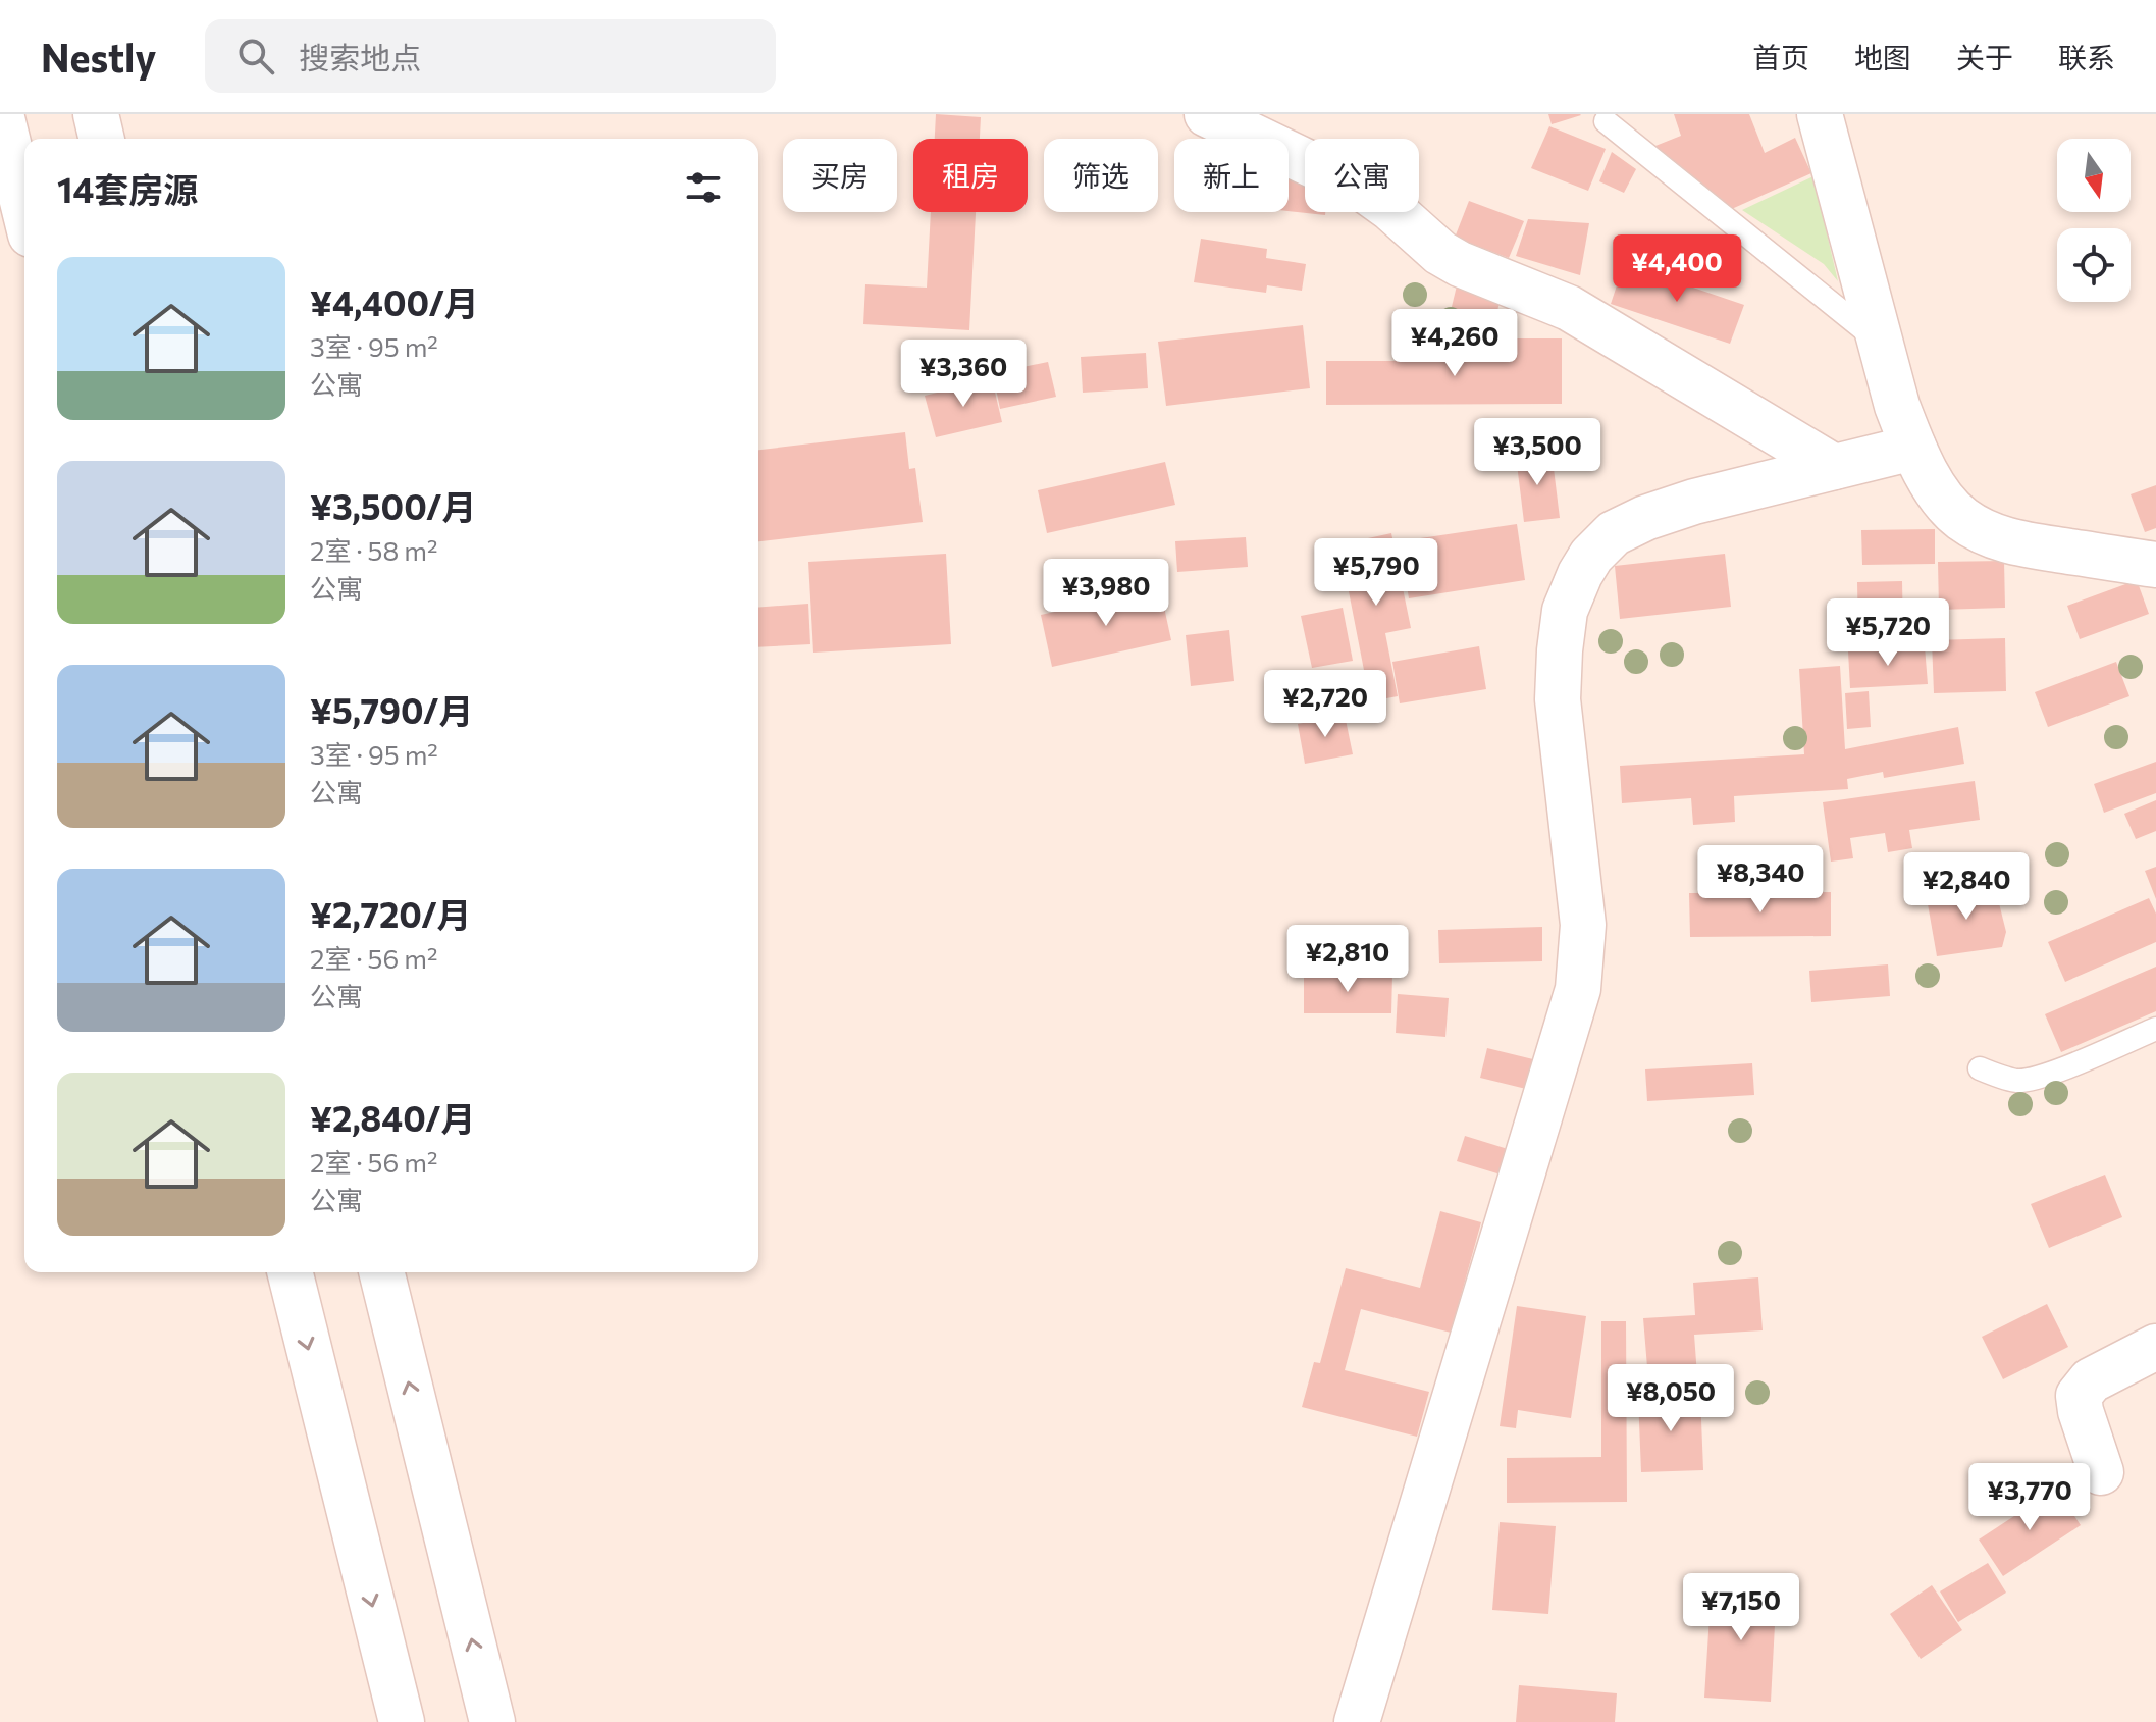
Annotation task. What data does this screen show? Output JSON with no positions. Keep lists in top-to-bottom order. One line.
{"north":"bottom","page":{"header":"Nestly","search":"搜索地点","nav":["首页","地图","关于","联系"],"chip":["买房","租房","筛选","新上","公寓"],"heading":"14套房源","price":["¥4,400","¥4,260","¥3,360","¥3,500","¥5,790","¥3,980","¥5,720","¥2,720","¥8,340","¥2,840","¥2,810","¥8,050","¥3,770","¥7,150"],"list":[{"name":"¥4,400/月","note":"3室 · 95 m² · 公寓"},{"name":"¥3,500/月","note":"2室 · 58 m² · 公寓"},{"name":"¥5,790/月","note":"3室 · 95 m² · 公寓"},{"name":"¥2,720/月","note":"2室 · 56 m² · 公寓"},{"name":"¥2,840/月","note":"2室 · 56 m² · 公寓"}]}}
